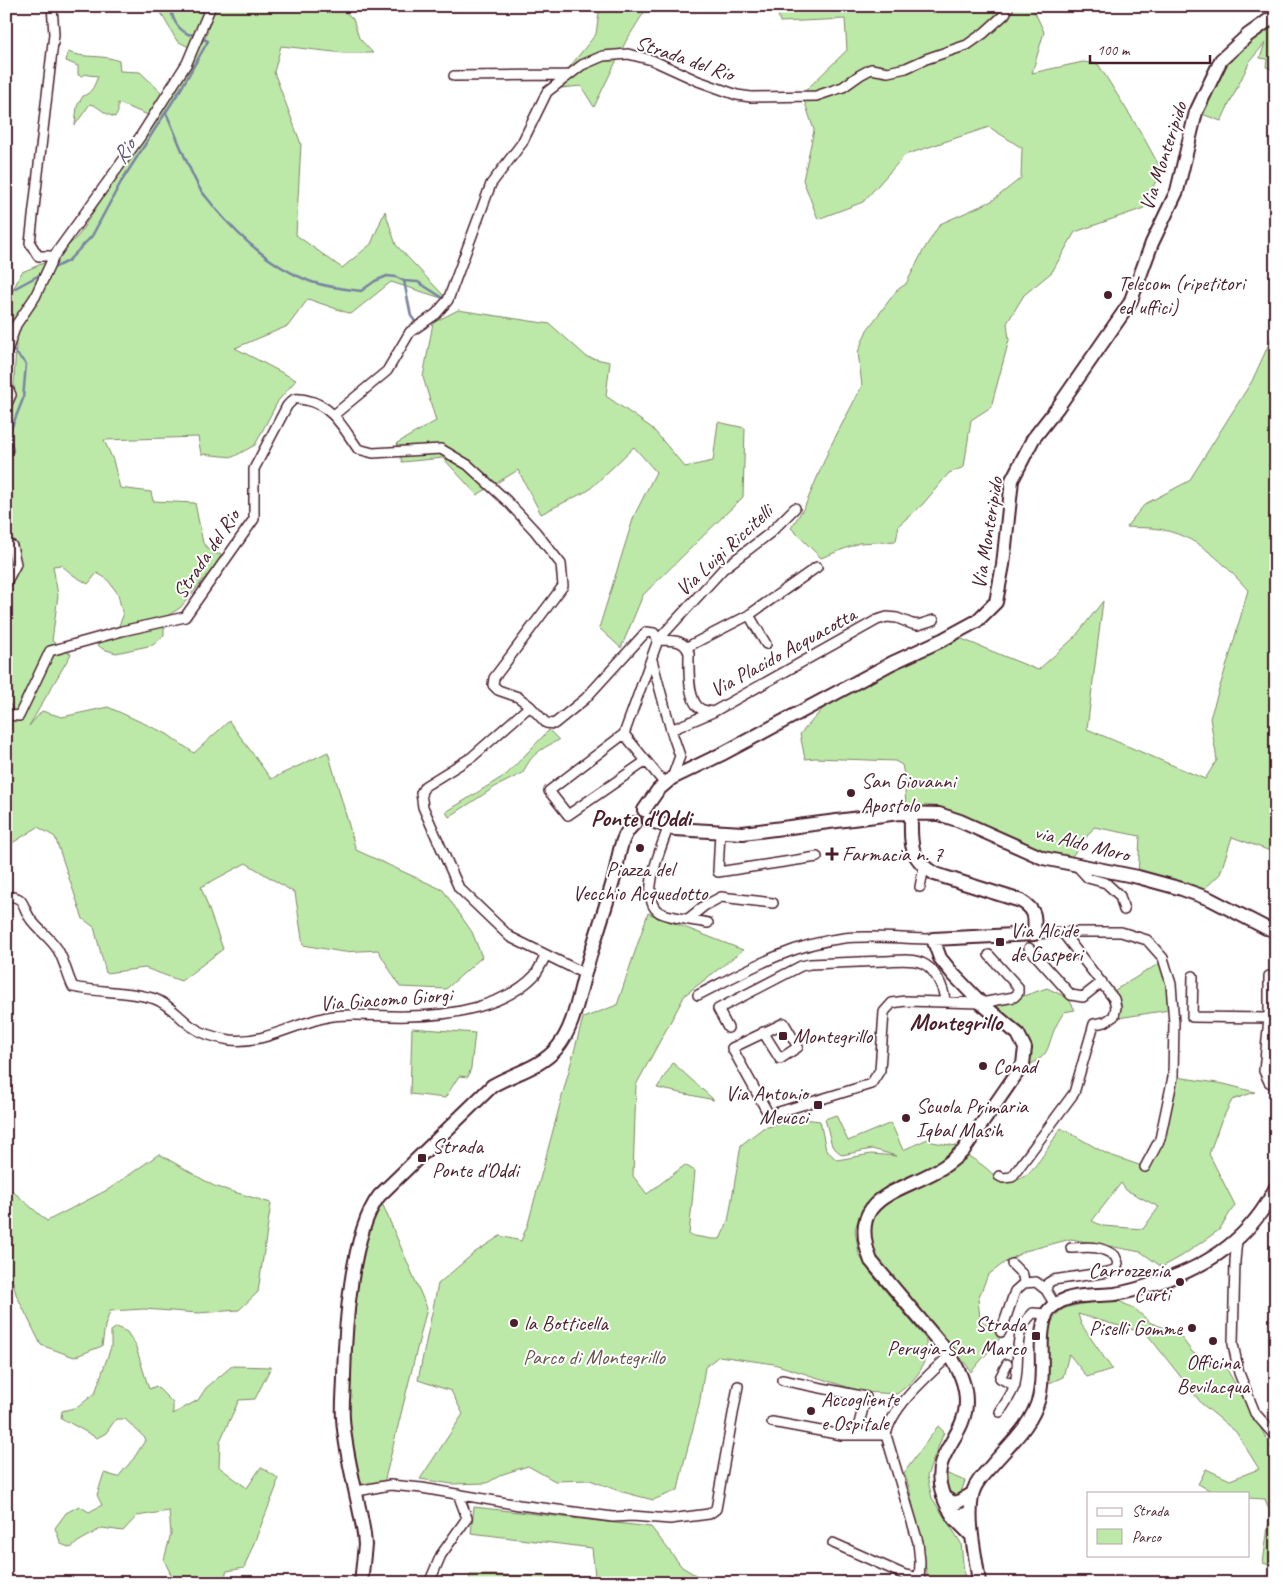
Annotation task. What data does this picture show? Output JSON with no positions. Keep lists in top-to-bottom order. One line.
{"streets":{"street":["Strada del Rio","Via Monteripido","Via Luigi Riccitelli","Via Placido Acquacotta","via Aldo Moro","Via Giacomo Giorgi"]},"crossings":[["Via Monteripido","via Aldo Moro"]],"districts":["Ponte d'Oddi","Montegrillo"],"water":["Rio"],"parks":["Parco di Montegrillo"],"places":{"other":["Telecom (ripetitori ed uffici)","San Giovanni Apostolo","Piazza del Vecchio Acquedotto","Conad","Scuola Primaria Iqbal Masih","Carrozzeria Curti","la Botticella","Piselli Gomme","Officina Bevilacqua","Accogliente e Ospitale"],"health":["Farmacia n. 7"],"transit":["Via Alcide de Gasperi","Montegrillo","Via Antonio Meucci","Strada Ponte d'Oddi","Strada Perugia-San Marco"]},"legend":["Strada","Parco"],"scale_bar":"100 m"}
